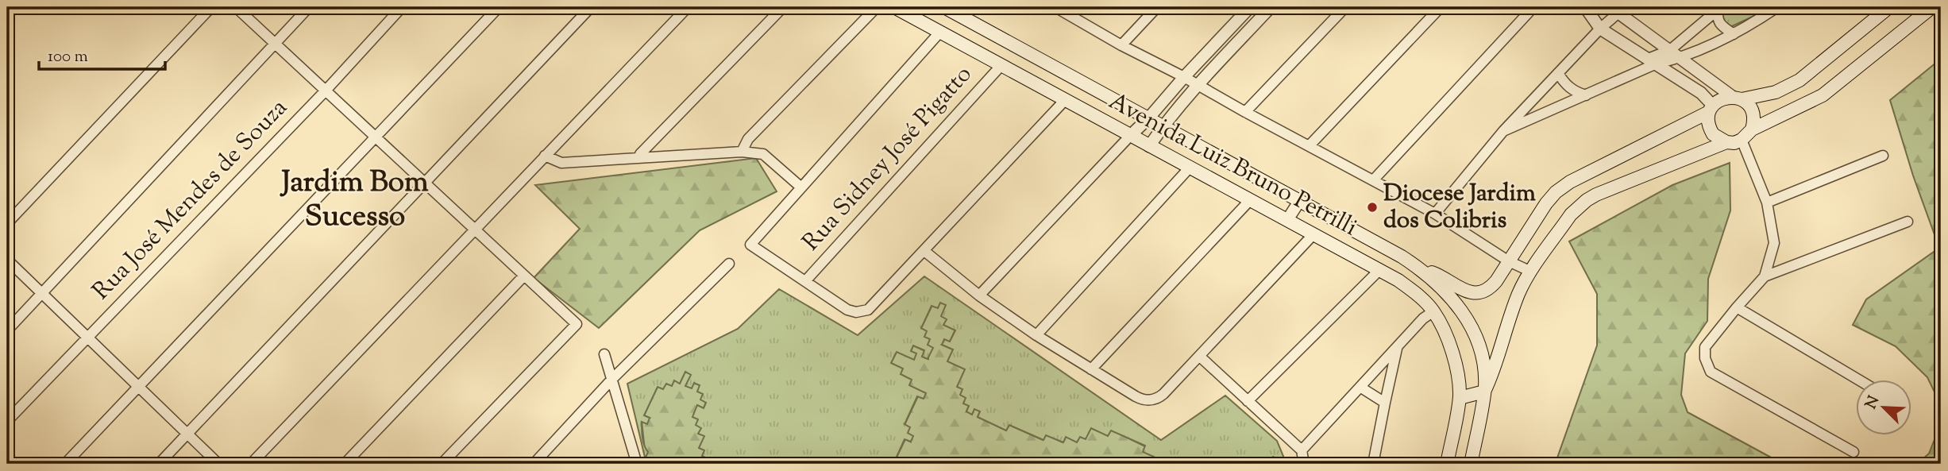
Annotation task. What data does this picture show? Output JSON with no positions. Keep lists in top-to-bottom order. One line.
{"streets":{"main road":["Avenida Luiz Bruno Petrilli"],"street":["Rua Sidney José Pigatto","Rua José Mendes de Souza"]},"crossings":[["Rua Sidney José Pigatto","Avenida Luiz Bruno Petrilli"]],"districts":["Jardim Bom Sucesso"],"places":["Diocese Jardim dos Colibris"],"scale_bar":"100 m","north":"top left"}
